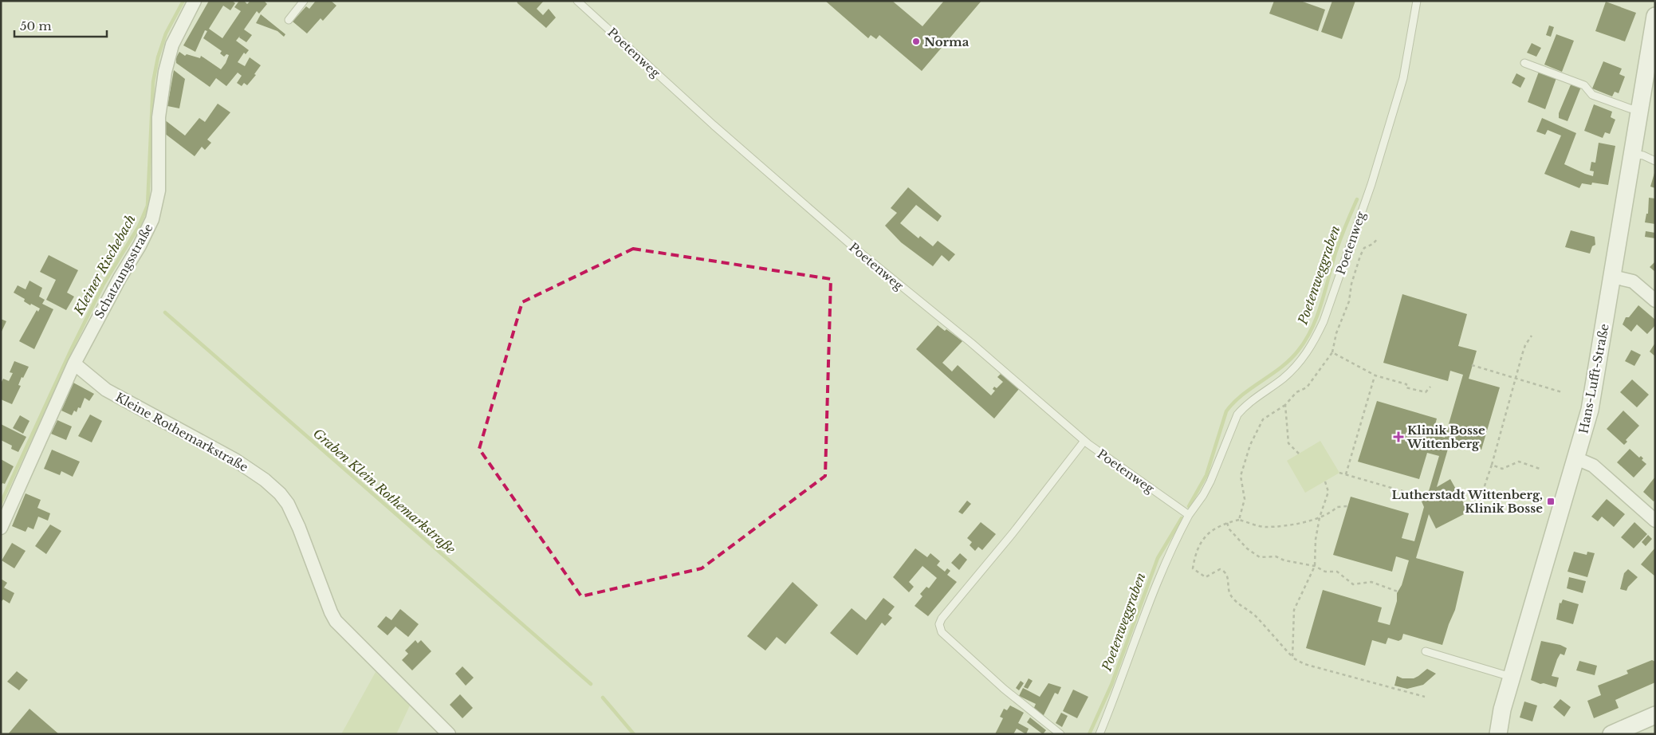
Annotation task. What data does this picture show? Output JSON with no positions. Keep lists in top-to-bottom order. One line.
{"streets":{"street":["Schatzungsstraße","Hans-Lufft-Straße","Kleine Rothemarkstraße"],"lane":["Poetenweg"]},"crossings":[["Schatzungsstraße","Kleine Rothemarkstraße"]],"water":["Kleiner Rischebach","Poetenweggraben","Graben Klein Rothemarkstraße"],"places":{"other":["Norma"],"health":["Klinik Bosse Wittenberg"],"transit":["Lutherstadt Wittenberg, Klinik Bosse"]},"scale_bar":"50 m"}
